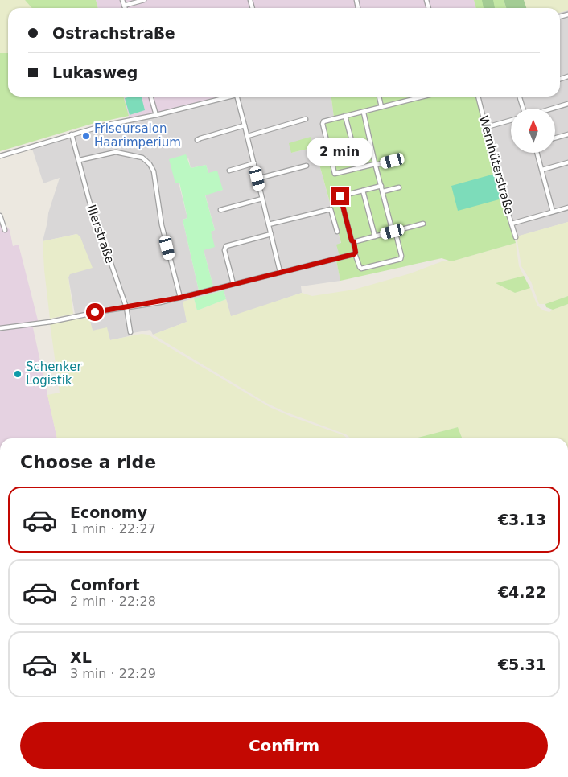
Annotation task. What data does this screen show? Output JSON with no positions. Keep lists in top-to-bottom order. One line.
{"streets":{"street":["Wernhüterstraße","Illerstraße"]},"places":["Friseursalon Haarimperium","Schenker Logistik"],"north":"top","page":{"banner":["Ostrachstraße","Lukasweg"],"bubble":"2 min","heading":"Choose a ride","list":[{"name":"Economy","note":"1 min · 22:27","value":"€3.13"},{"name":"Comfort","note":"2 min · 22:28","value":"€4.22"},{"name":"XL","note":"3 min · 22:29","value":"€5.31"}],"buttons":"Confirm"}}
